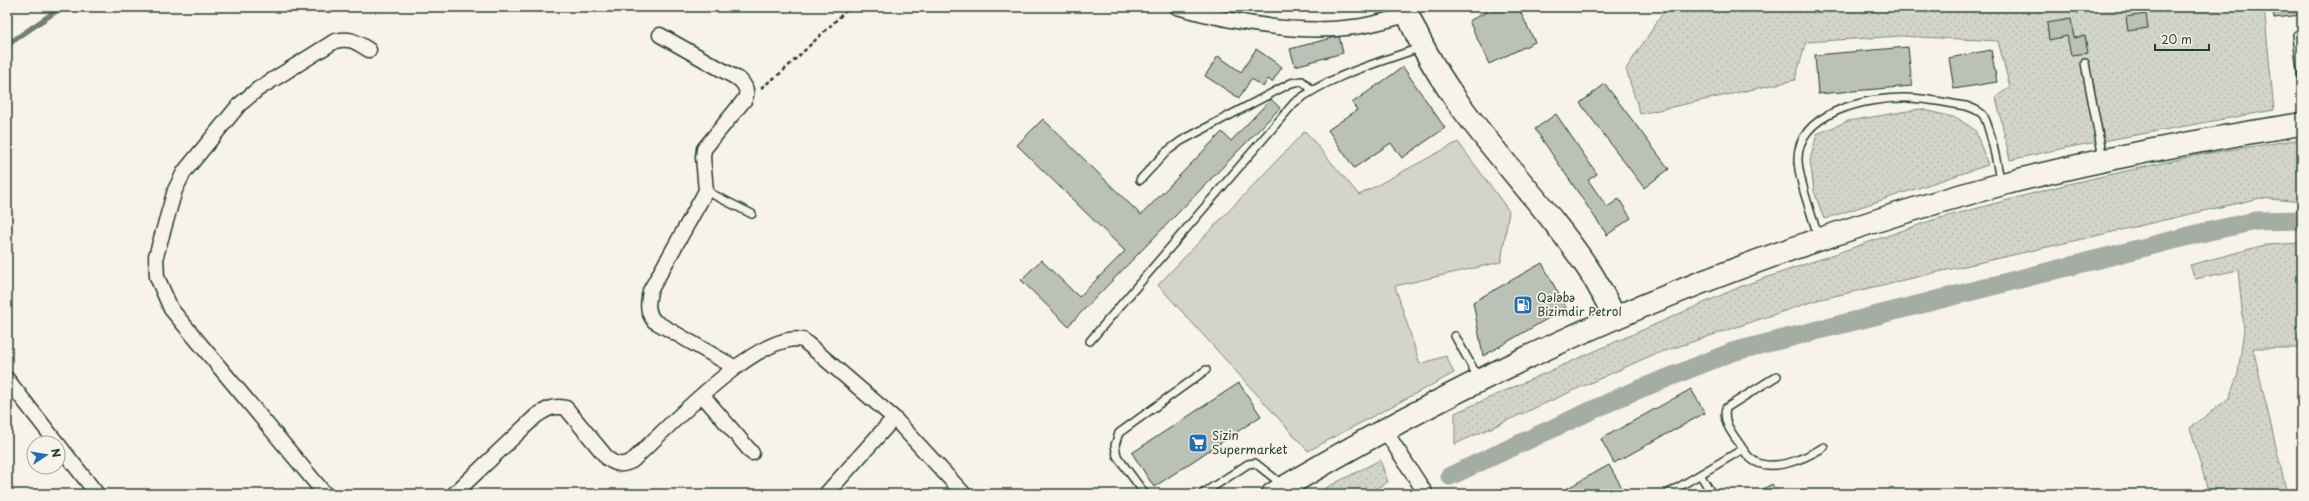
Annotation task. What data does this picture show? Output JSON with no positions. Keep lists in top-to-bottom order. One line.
{"places":{"fuel station":["Qələbə Bizimdir Petrol"],"supermarket":["Sizin Supermarket"]},"scale_bar":"20 m","north":"right"}
